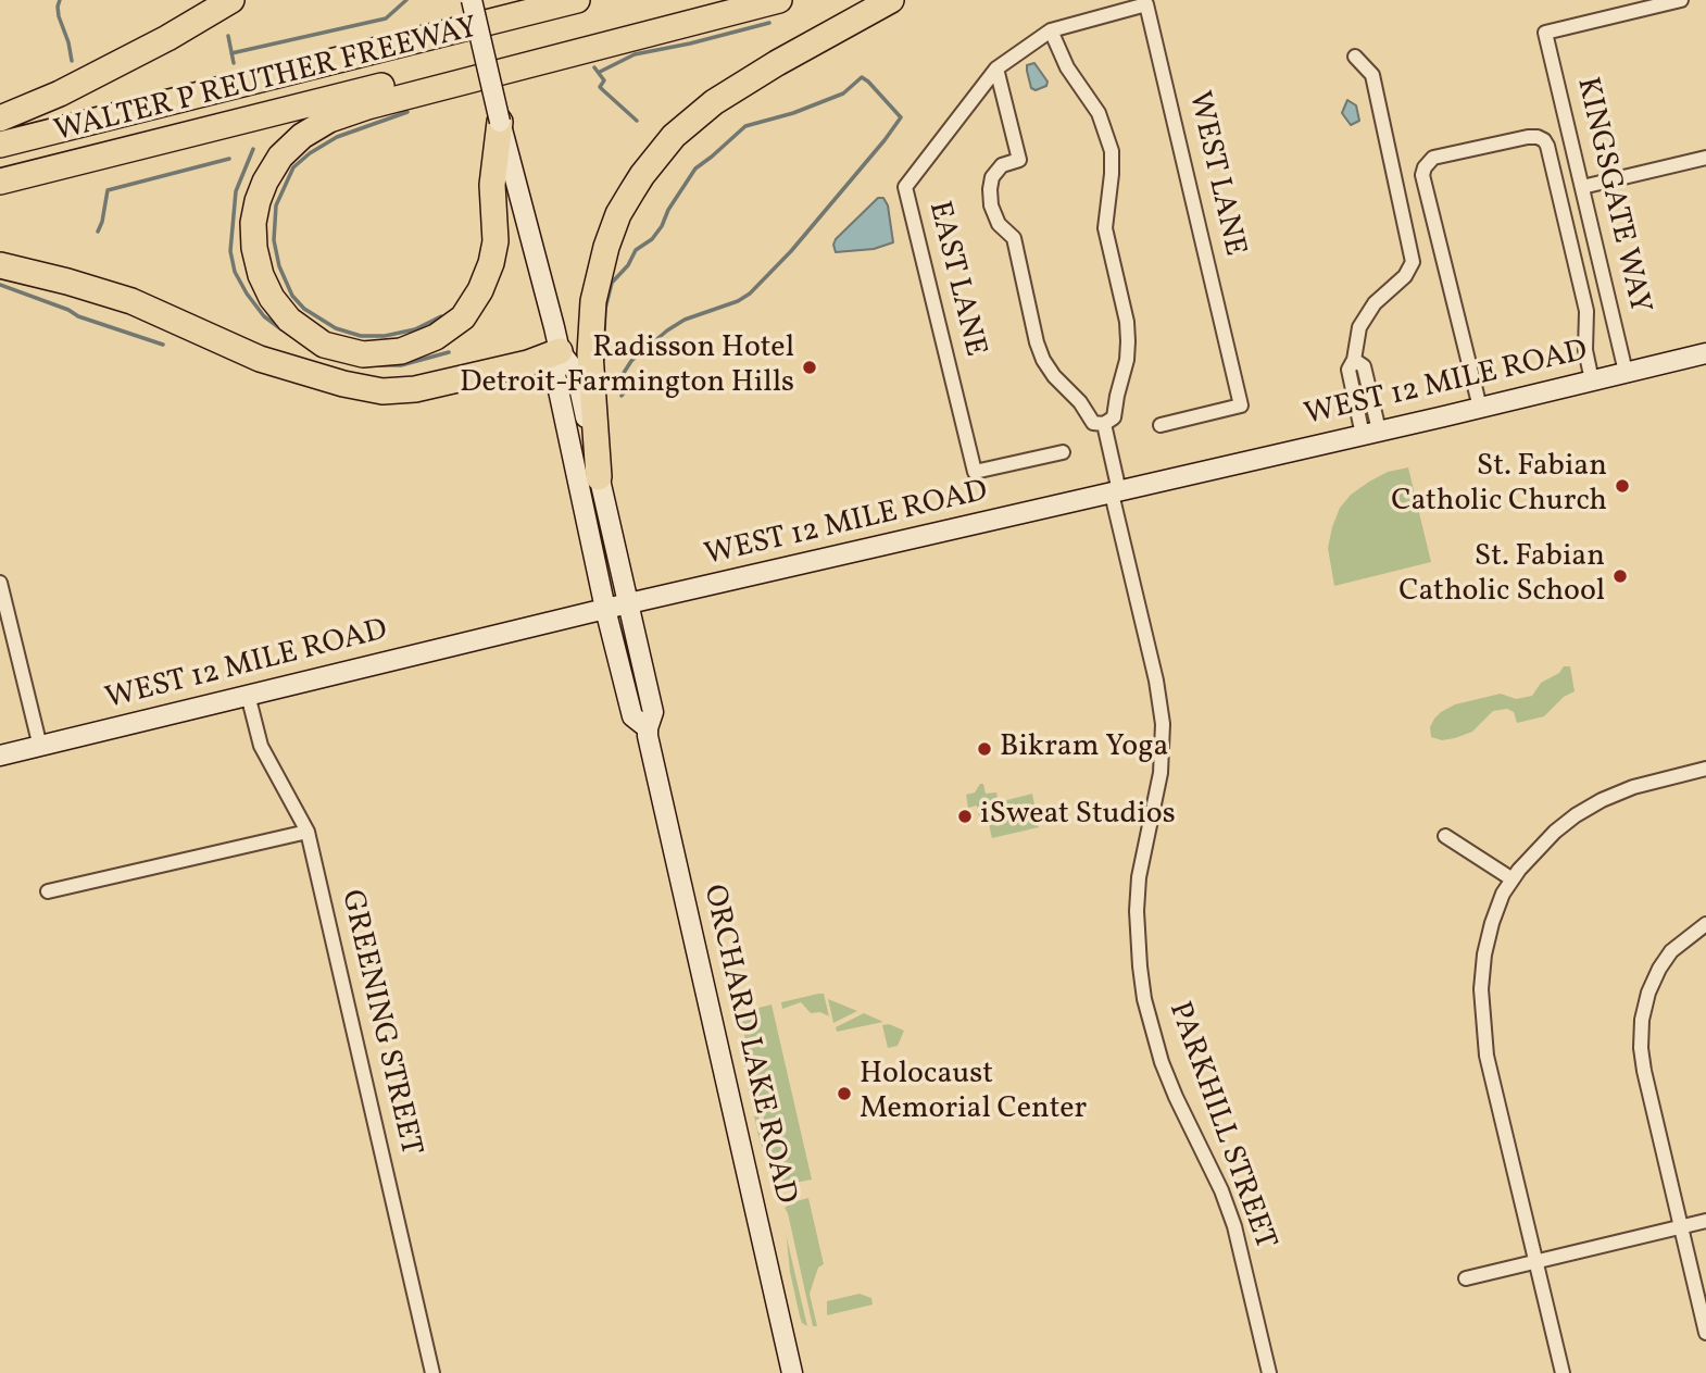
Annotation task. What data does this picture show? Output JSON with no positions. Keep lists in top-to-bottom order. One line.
{"streets":{"highway":["WALTER P REUTHER FREEWAY"],"main road":["WEST 12 MILE ROAD","ORCHARD LAKE ROAD"],"street":["WEST LANE","KINGSGATE WAY","EAST LANE","GREENING STREET","PARKHILL STREET"]},"crossings":[["WEST LANE","EAST LANE"],["KINGSGATE WAY","WEST 12 MILE ROAD"],["WEST 12 MILE ROAD","GREENING STREET"],["WEST 12 MILE ROAD","ORCHARD LAKE ROAD"],["WEST 12 MILE ROAD","PARKHILL STREET"]],"places":["Radisson Hotel Detroit-Farmington Hills","St. Fabian Catholic Church","St. Fabian Catholic School","Bikram Yoga","iSweat Studios","Holocaust Memorial Center"]}
